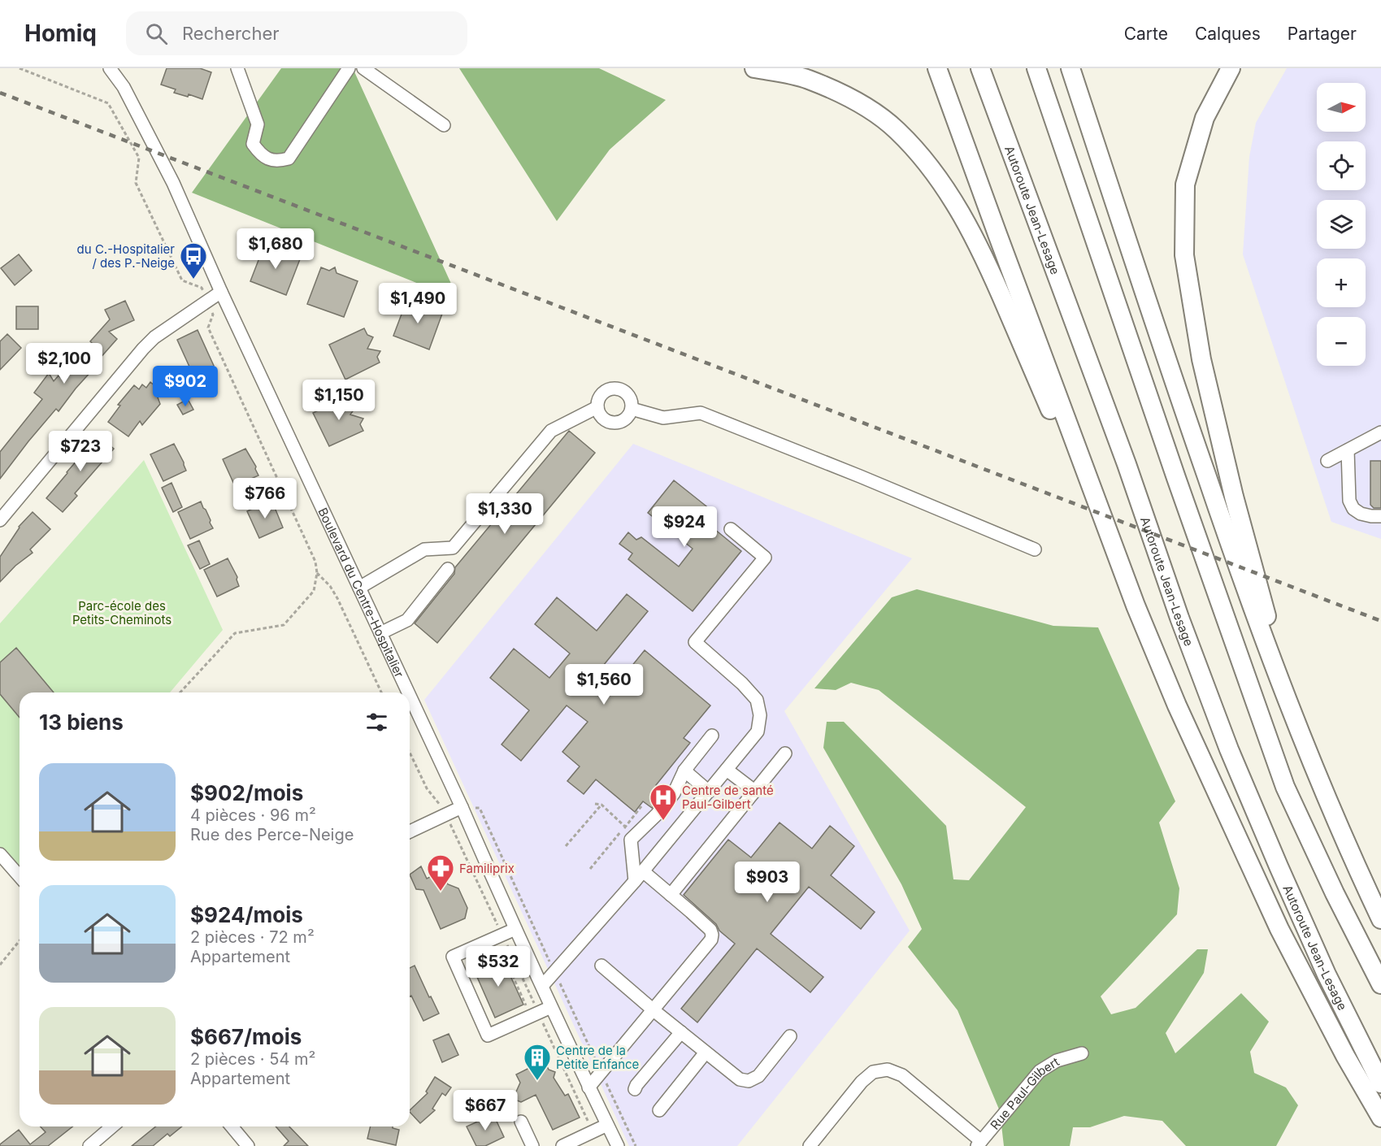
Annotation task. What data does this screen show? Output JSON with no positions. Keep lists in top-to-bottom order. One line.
{"streets":{"highway":["Autoroute Jean-Lesage"],"street":["Boulevard du Centre-Hospitalier","Rue Paul-Gilbert"]},"parks":["Parc-école des Petits-Cheminots"],"places":{"bus stop":["du C.-Hospitalier / des P.-Neige"],"hospital":["Centre de santé Paul-Gilbert"],"pharmacy":["Familiprix"],"building":["Centre de la Petite Enfance"]},"north":"right","page":{"header":"Homiq","search":"Rechercher","nav":["Carte","Calques","Partager"],"map_buttons":["+","−"],"price":["$1,680","$1,490","$2,100","$902","$1,150","$723","$766","$1,330","$924","$1,560","$903","$532","$667"],"heading":"13 biens","list":[{"name":"$902/mois","note":"4 pièces · 96 m² · Rue des Perce-Neige"},{"name":"$924/mois","note":"2 pièces · 72 m² · Appartement"},{"name":"$667/mois","note":"2 pièces · 54 m² · Appartement"}]}}
